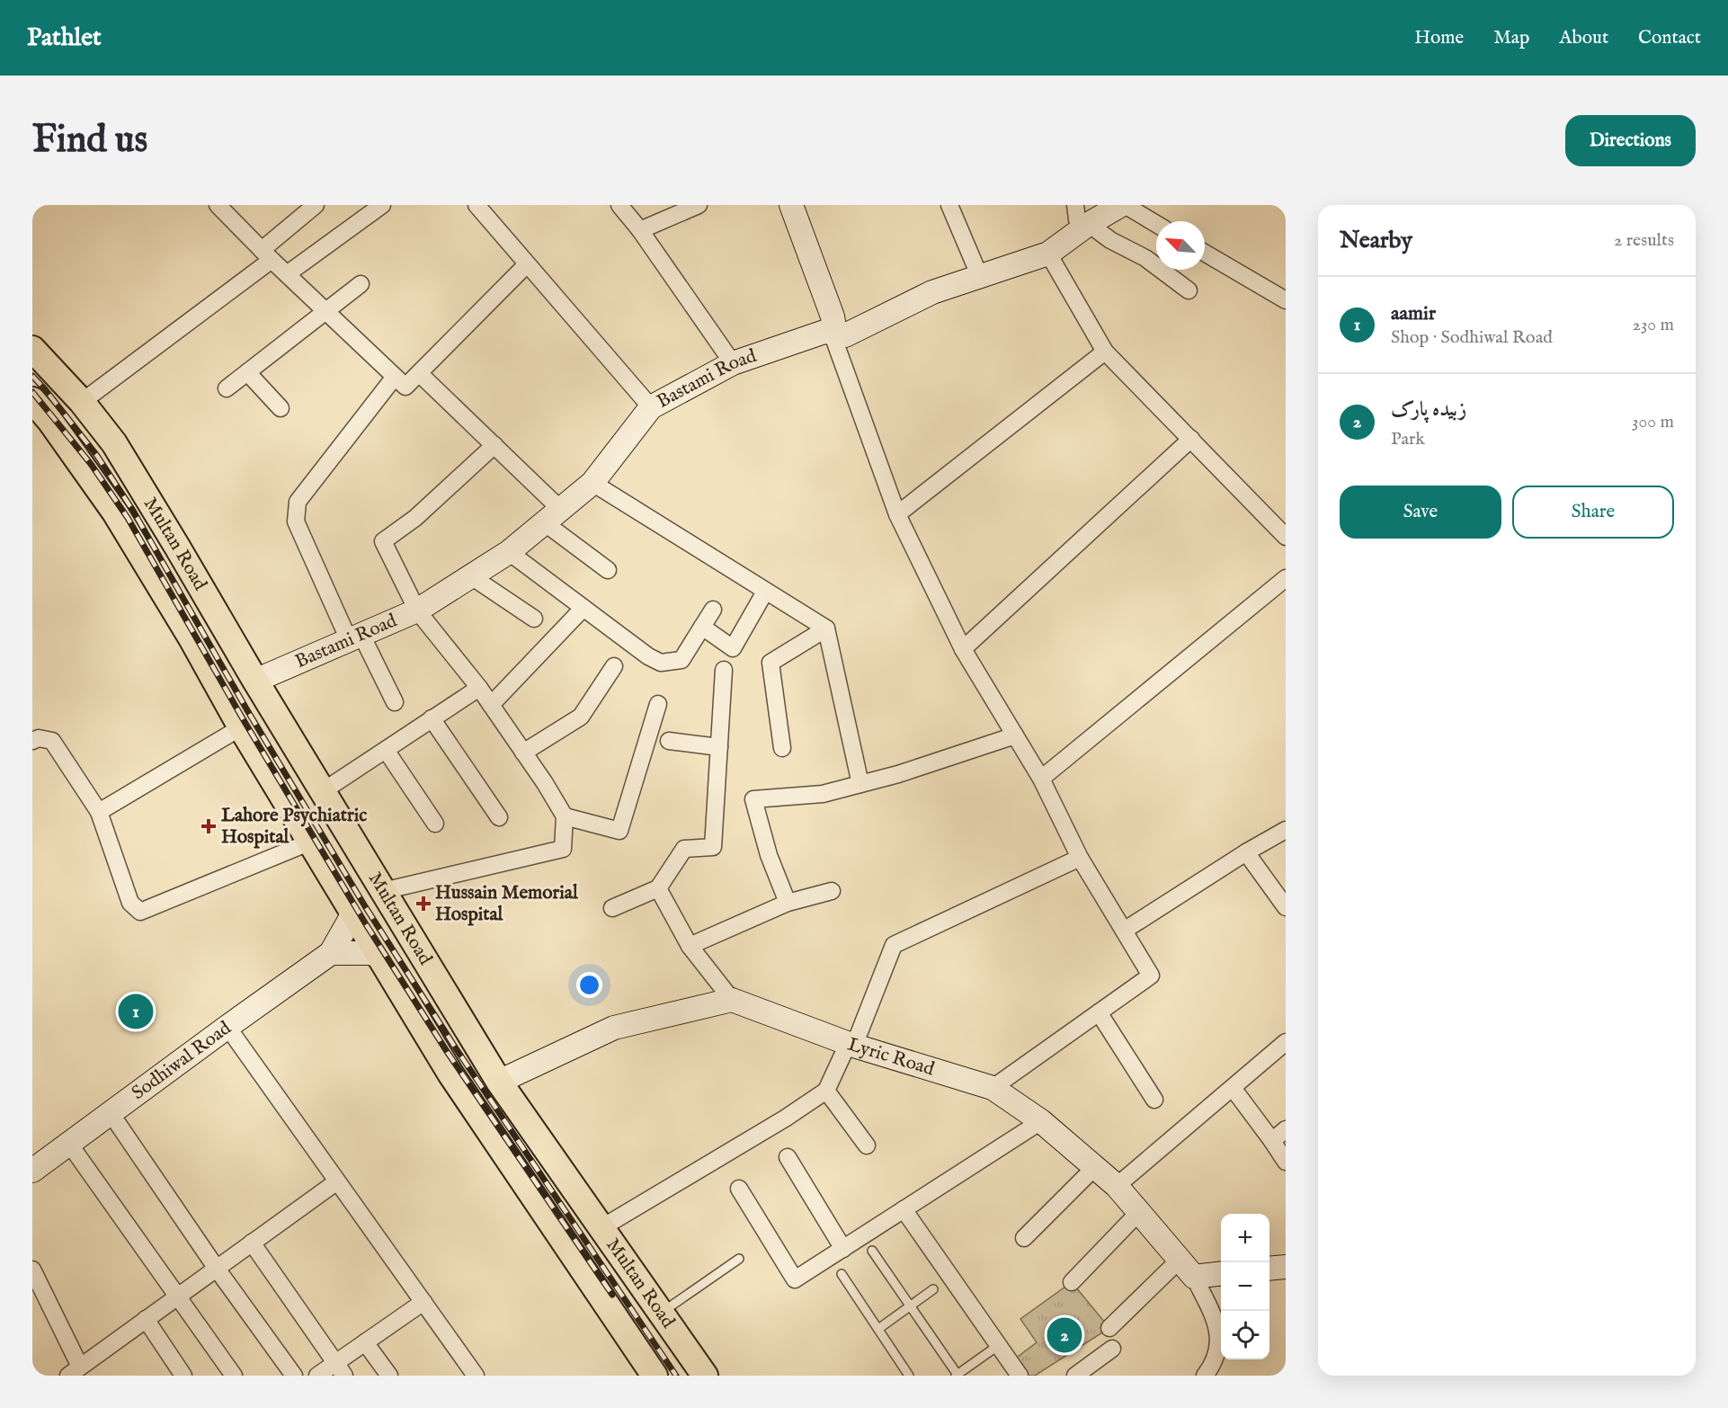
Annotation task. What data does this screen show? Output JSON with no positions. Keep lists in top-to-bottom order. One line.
{"streets":{"main road":["Multan Road"],"street":["Bastami Road","Lyric Road","Sodhiwal Road"]},"crossings":[["Bastami Road","Multan Road"],["Multan Road","Sodhiwal Road"]],"places":{"health":["Lahore Psychiatric Hospital","Hussain Memorial Hospital"]},"north":"top left","page":{"header":"Pathlet","nav":["Home","Map","About","Contact"],"buttons":["Directions",["Save","Share"]],"title":"Find us","heading":["Nearby","2 results"],"list":[{"mark":"1","name":"aamir","note":"Shop · Sodhiwal Road","value":"230 m"},{"mark":"2","name":"زبیدہ پارک","note":"Park","value":"300 m"}],"pins":["1","2"],"map_buttons":["+","−"]}}
